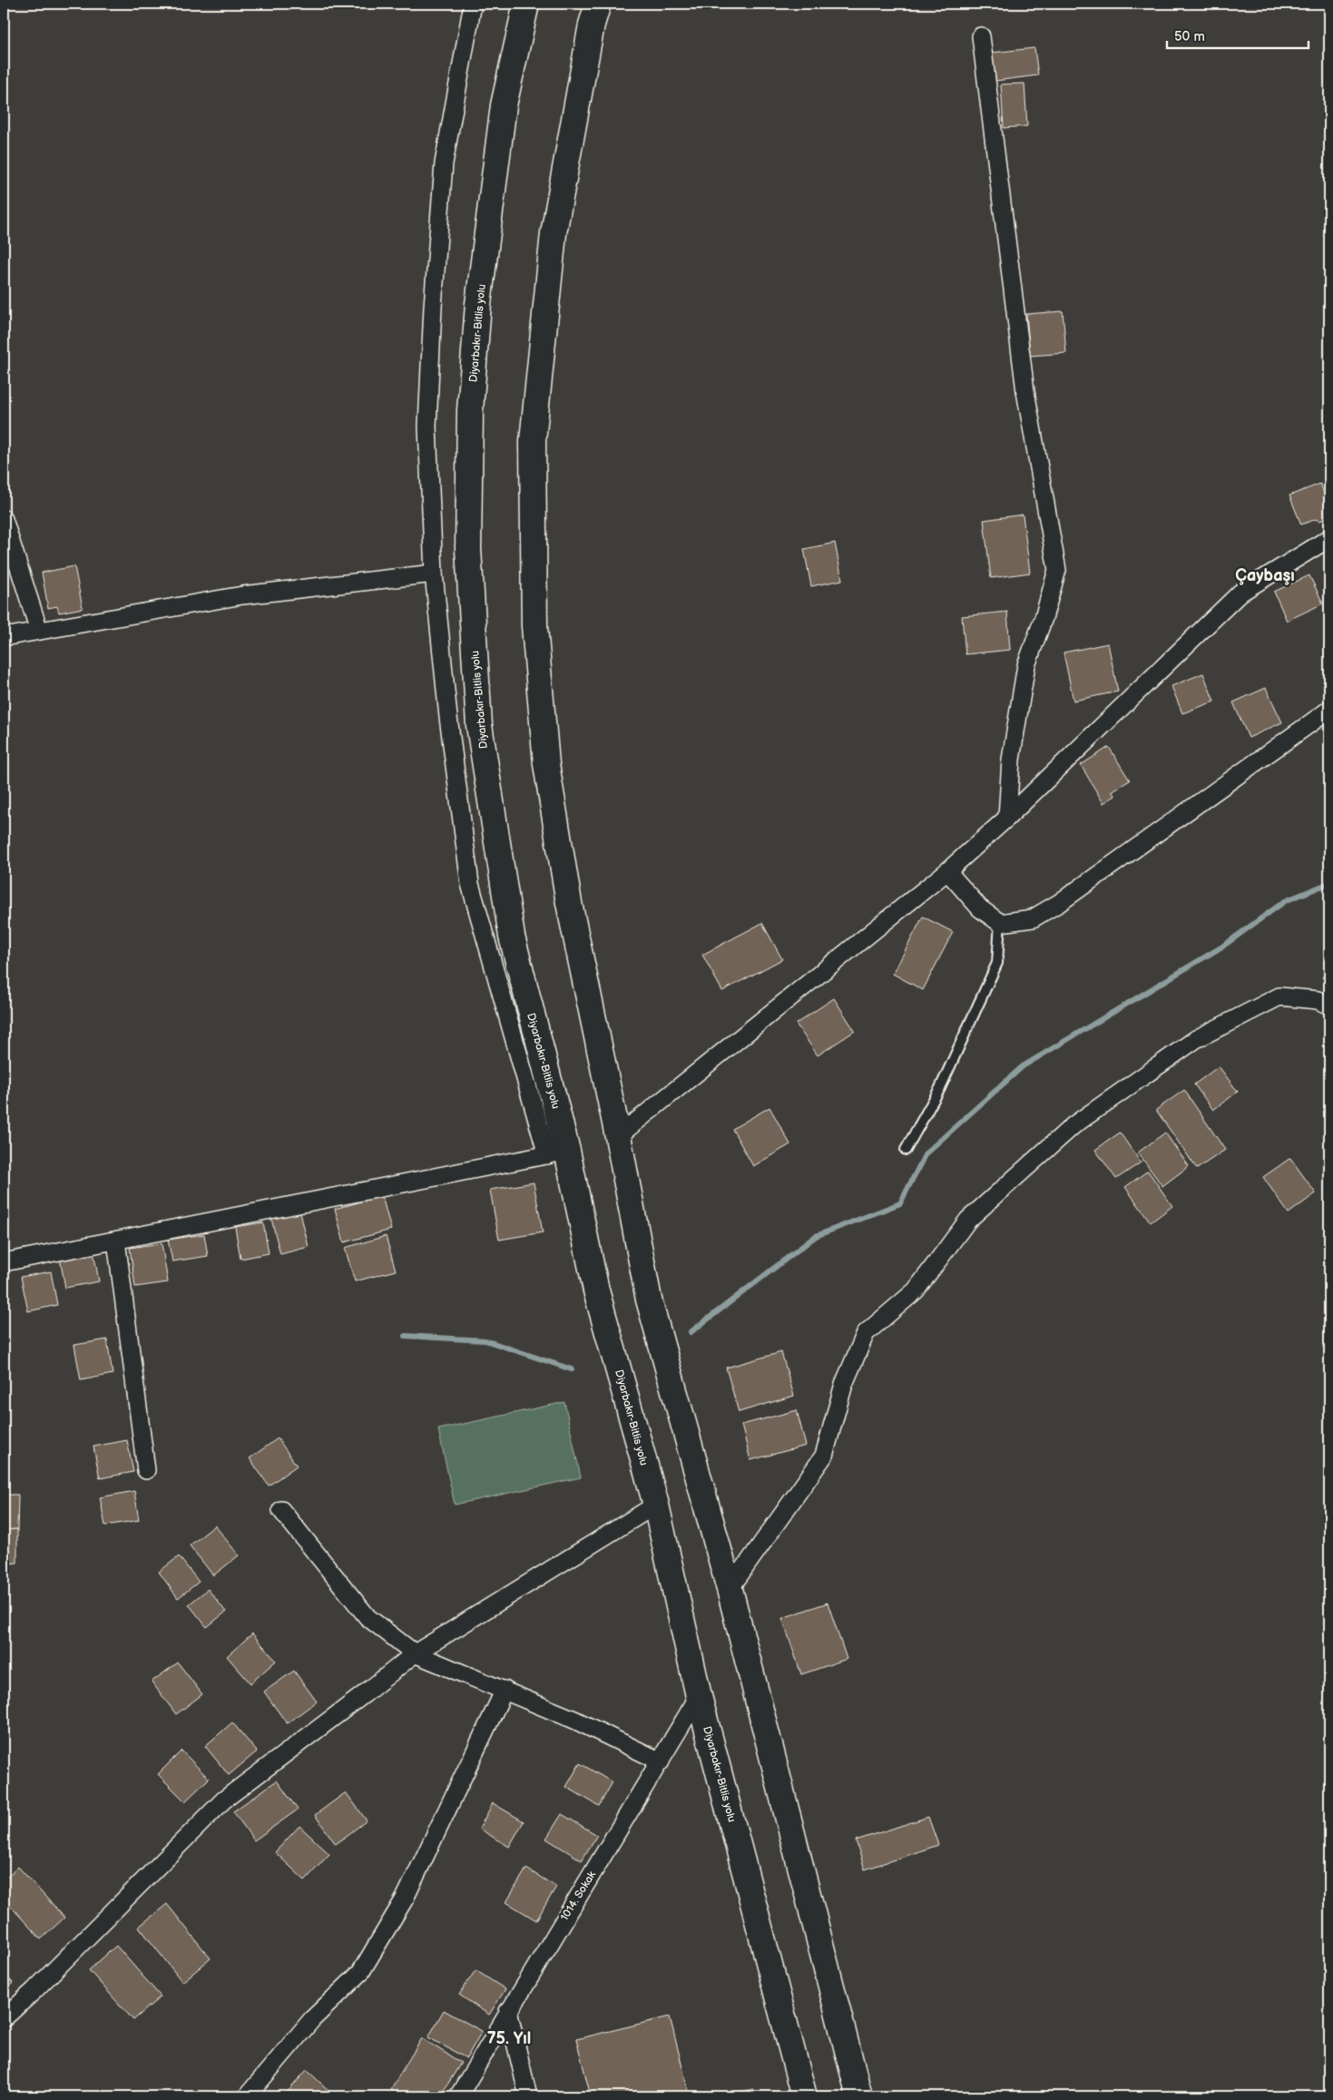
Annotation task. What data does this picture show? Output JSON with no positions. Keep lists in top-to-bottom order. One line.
{"streets":{"highway":["Diyarbakır-Bitlis yolu"],"street":["1014. Sokak"]},"crossings":[["Diyarbakır-Bitlis yolu","1014. Sokak"]],"districts":["Çaybaşı","75. Yıl"],"scale_bar":"50 m"}
